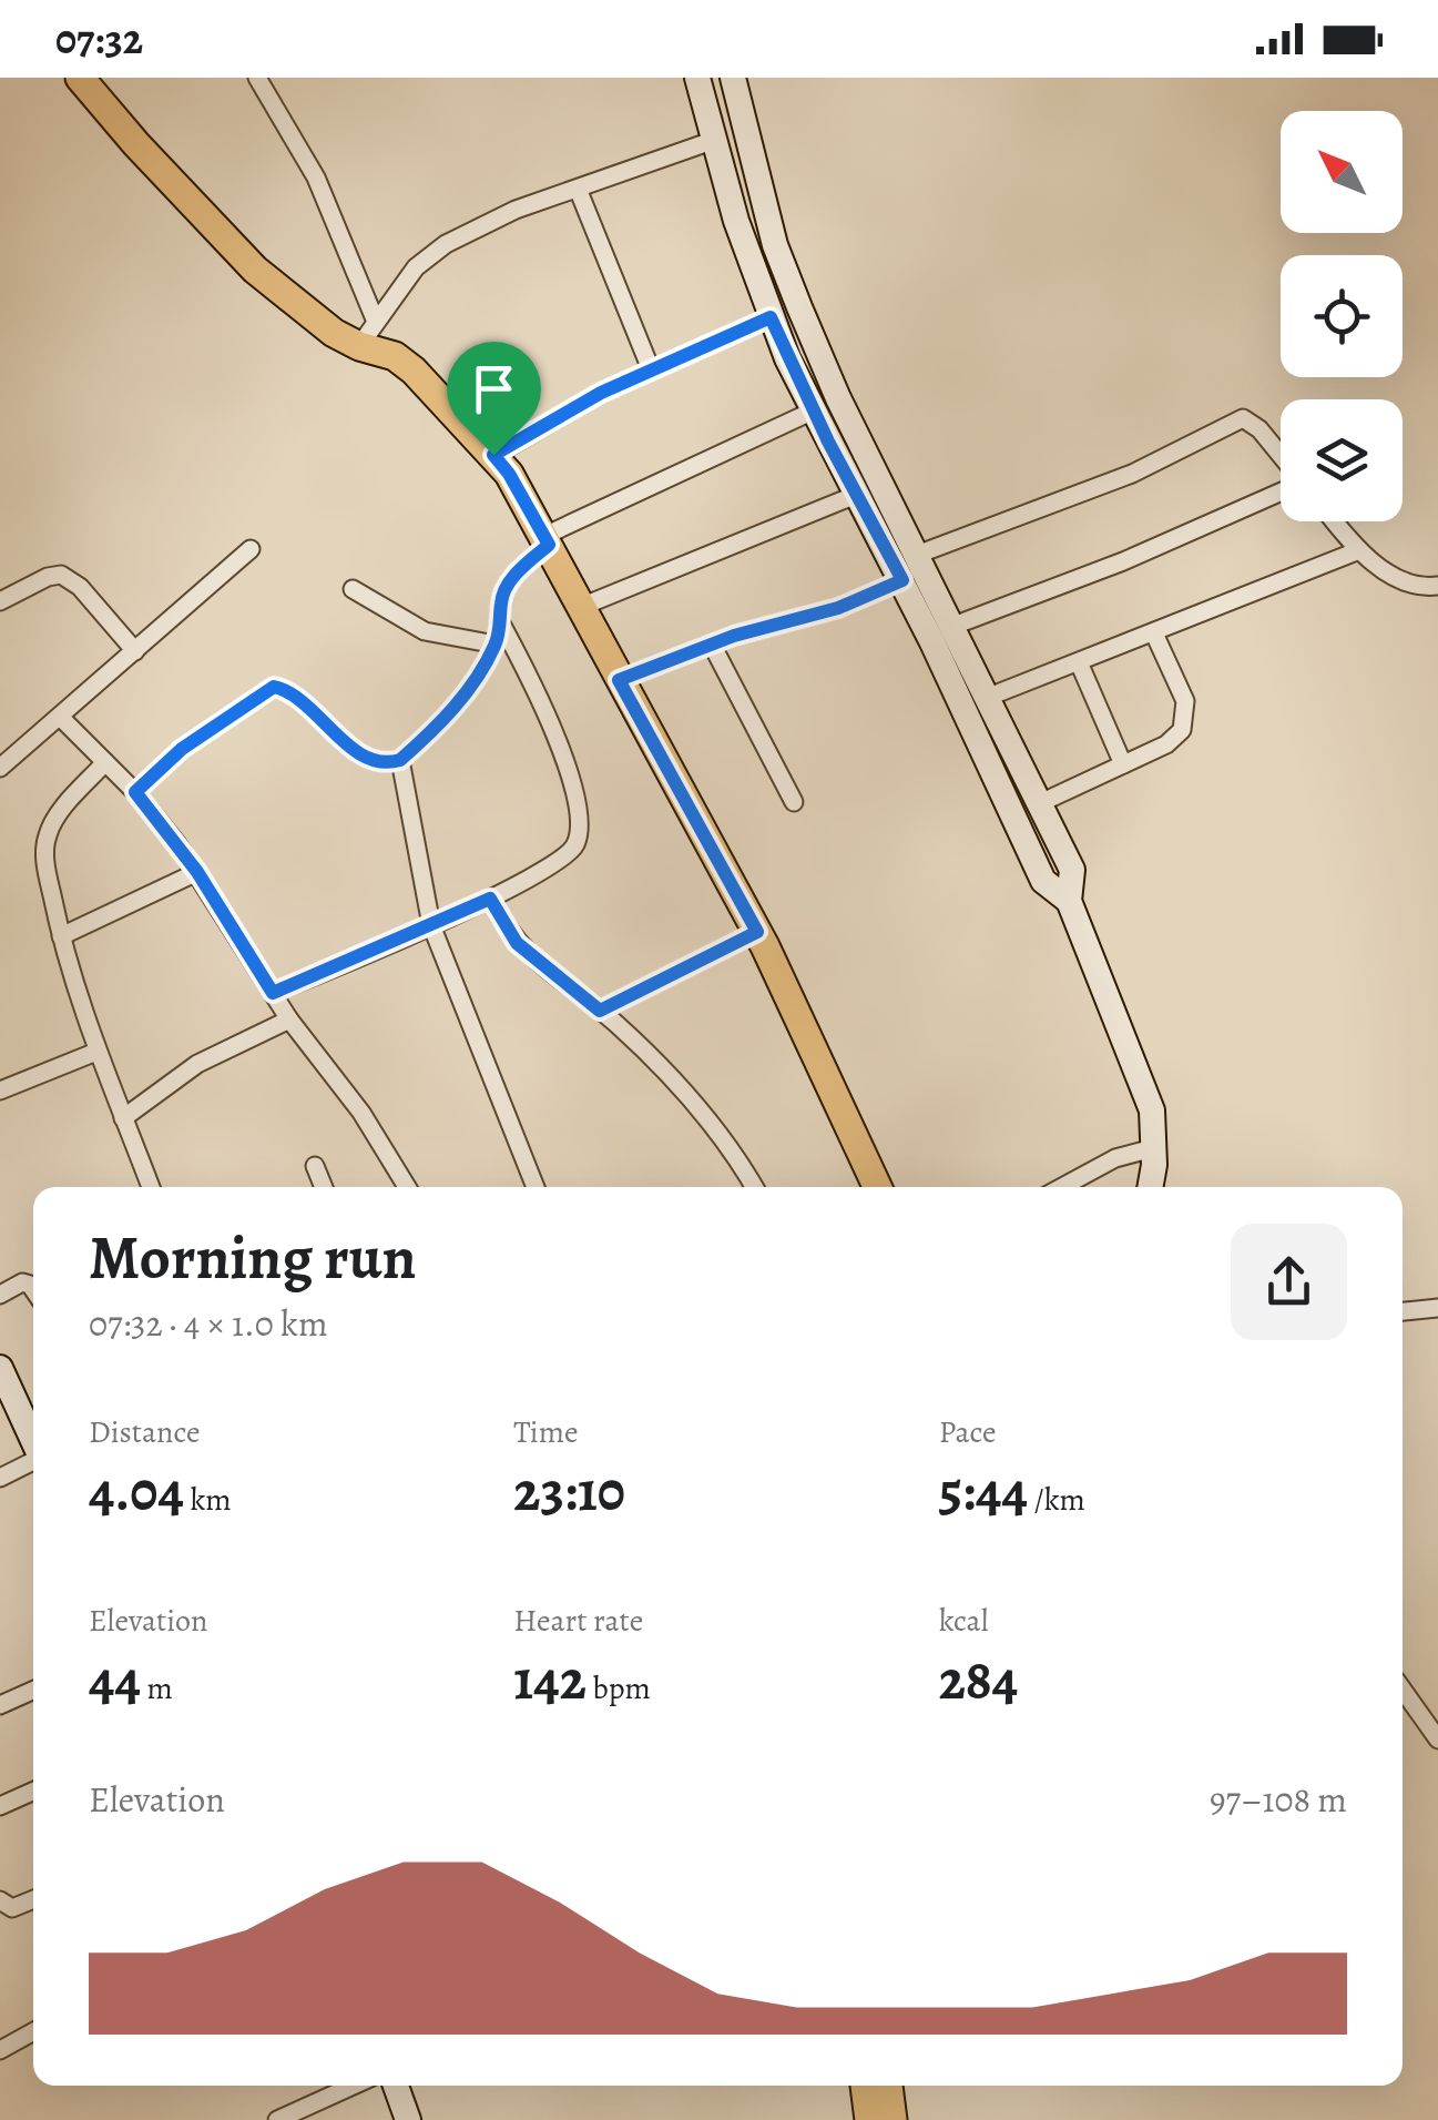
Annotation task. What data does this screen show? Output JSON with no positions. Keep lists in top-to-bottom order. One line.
{"north":"top left","page":{"status":"07:32","heading":["Morning run","07:32 · 4 × 1.0 km"],"stats":[["Distance","4.04 km"],["Time","23:10"],["Pace","5:44 /km"],["Elevation","44 m"],["Heart rate","142 bpm"],["kcal","284"]],"chart":["Elevation","97–108 m"]}}
